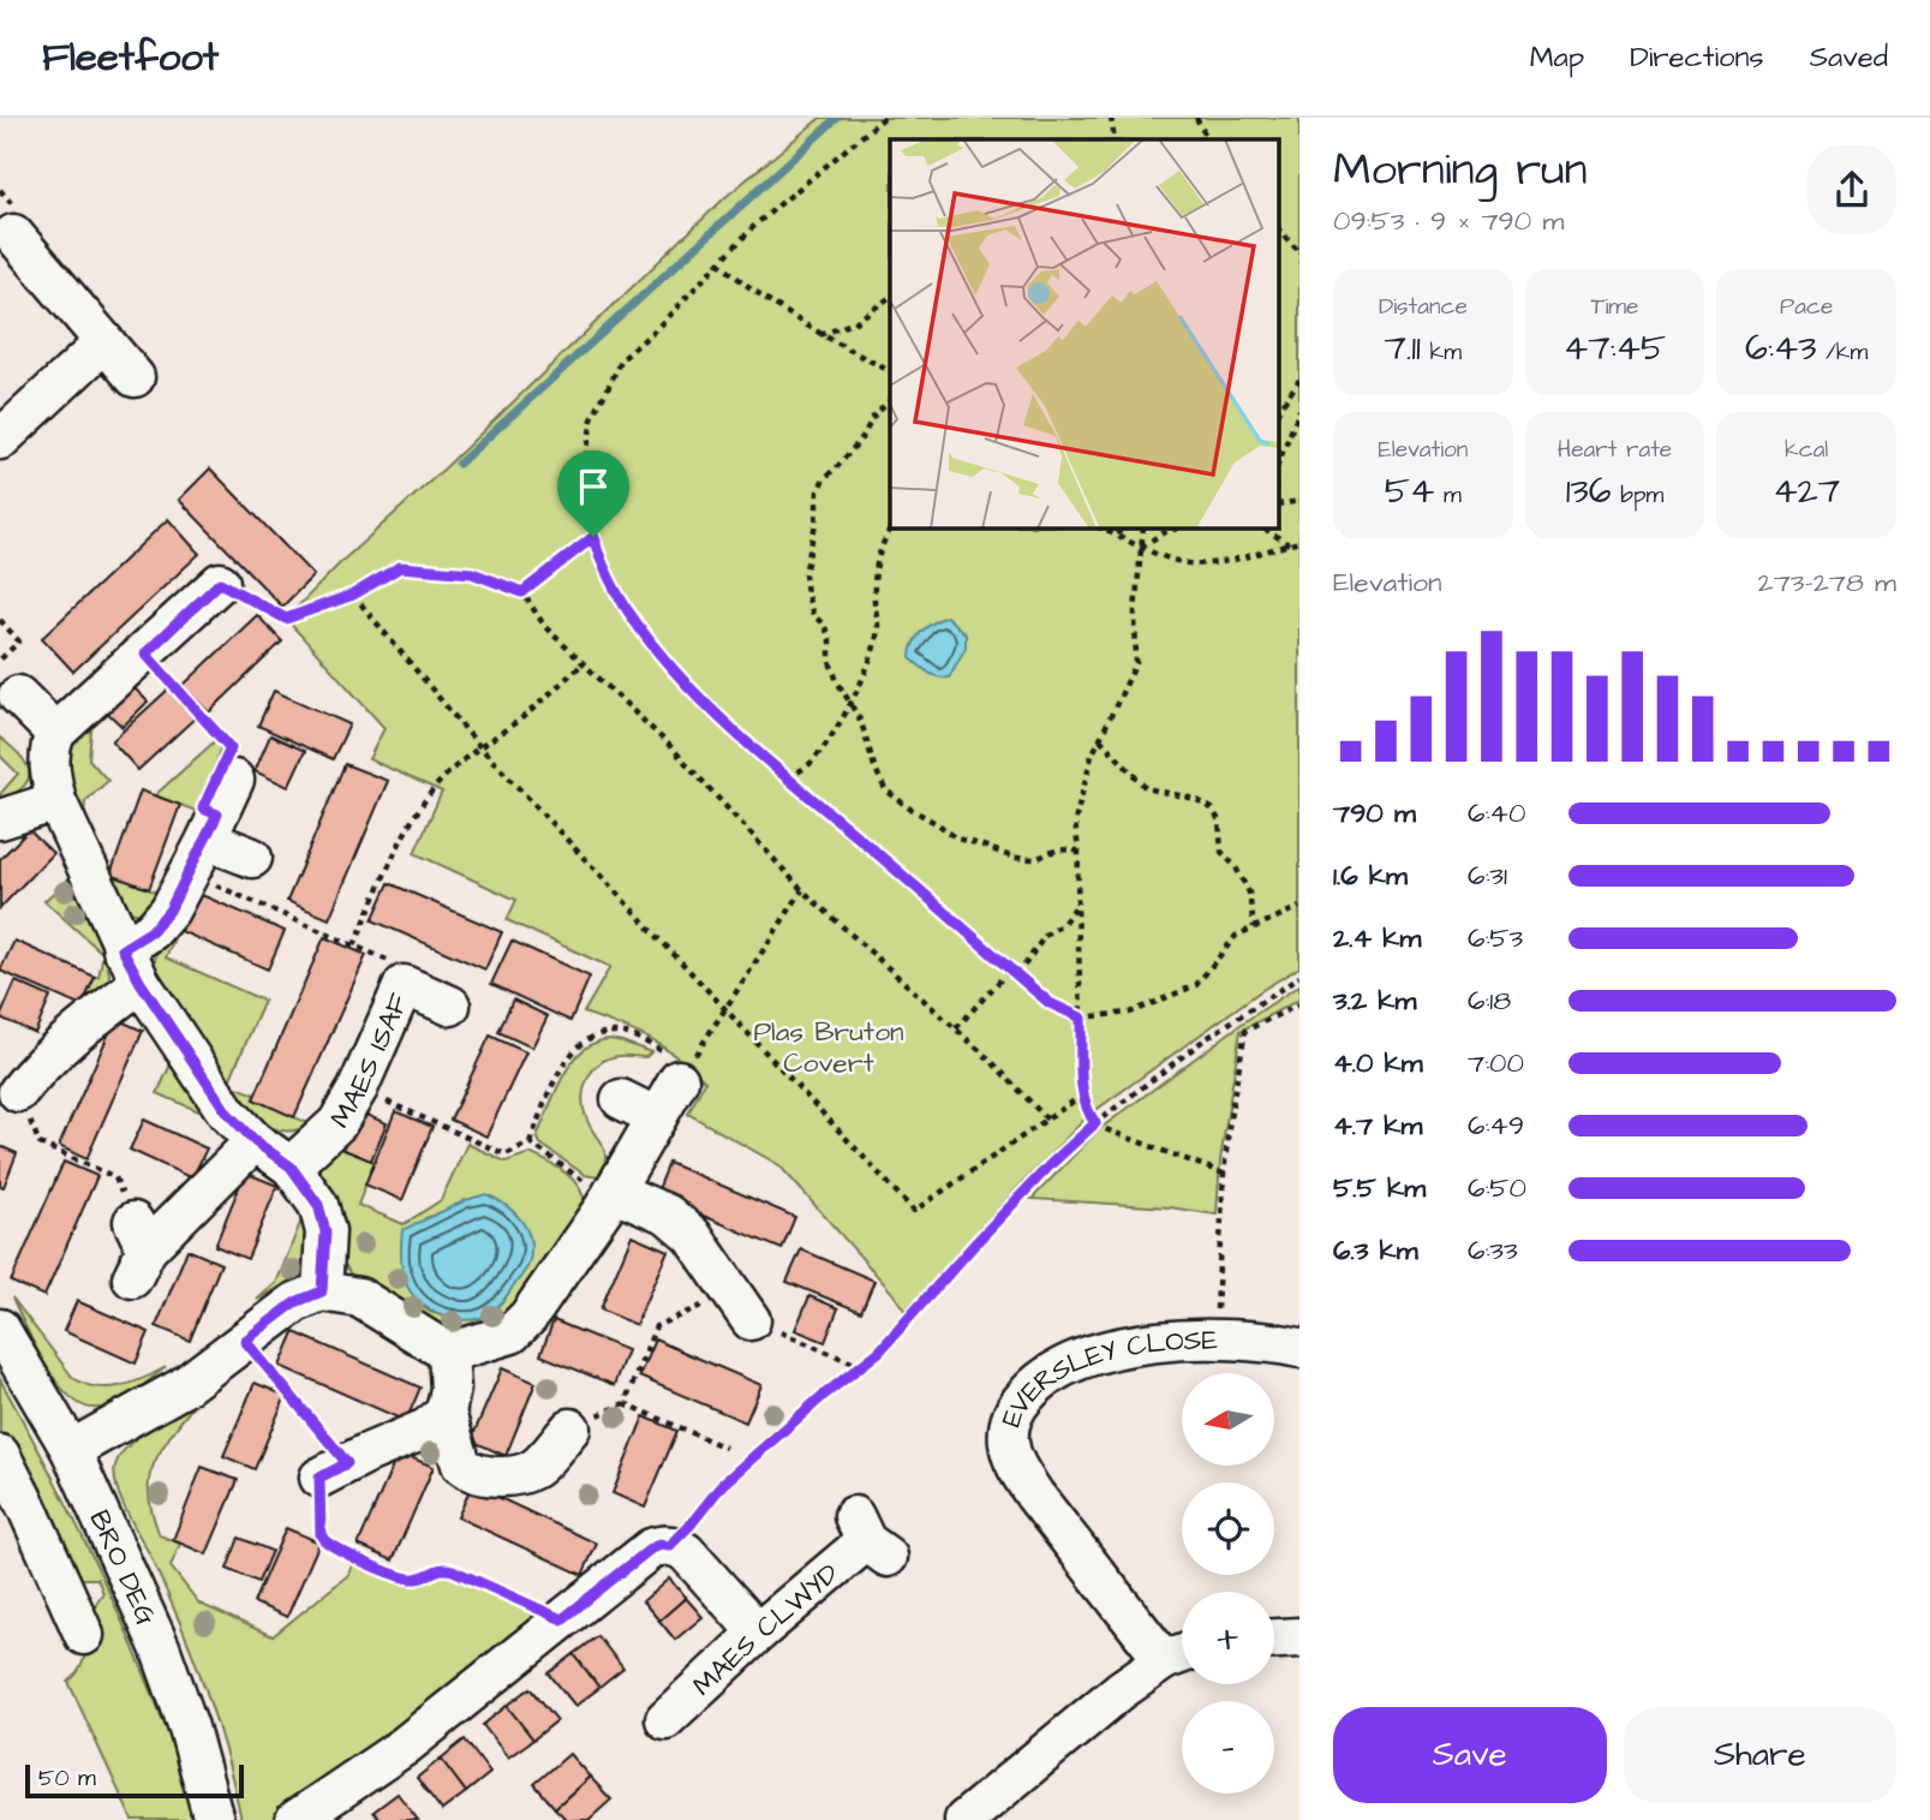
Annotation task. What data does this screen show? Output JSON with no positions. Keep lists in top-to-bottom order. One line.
{"streets":{"street":["MAES ISAF","EVERSLEY CLOSE","BRO DEG","MAES CLWYD"]},"parks":["Plas Bruton Covert"],"scale_bar":"50 m","north":"left","page":{"header":"Fleetfoot","nav":["Map","Directions","Saved"],"heading":["Morning run","09:53 · 9 × 790 m"],"stats":[["Distance","7.11 km"],["Time","47:45"],["Pace","6:43 /km"],["Elevation","54 m"],["Heart rate","136 bpm"],["kcal","427"]],"chart":["Elevation","273–278 m"],"list":[{"name":"790 m","note":"6:40"},{"name":"1.6 km","note":"6:31"},{"name":"2.4 km","note":"6:53"},{"name":"3.2 km","note":"6:18"},{"name":"4.0 km","note":"7:00"},{"name":"4.7 km","note":"6:49"},{"name":"5.5 km","note":"6:50"},{"name":"6.3 km","note":"6:33"}],"map_buttons":["+","−"],"buttons":["Save","Share"],"scale":"50 m"}}
